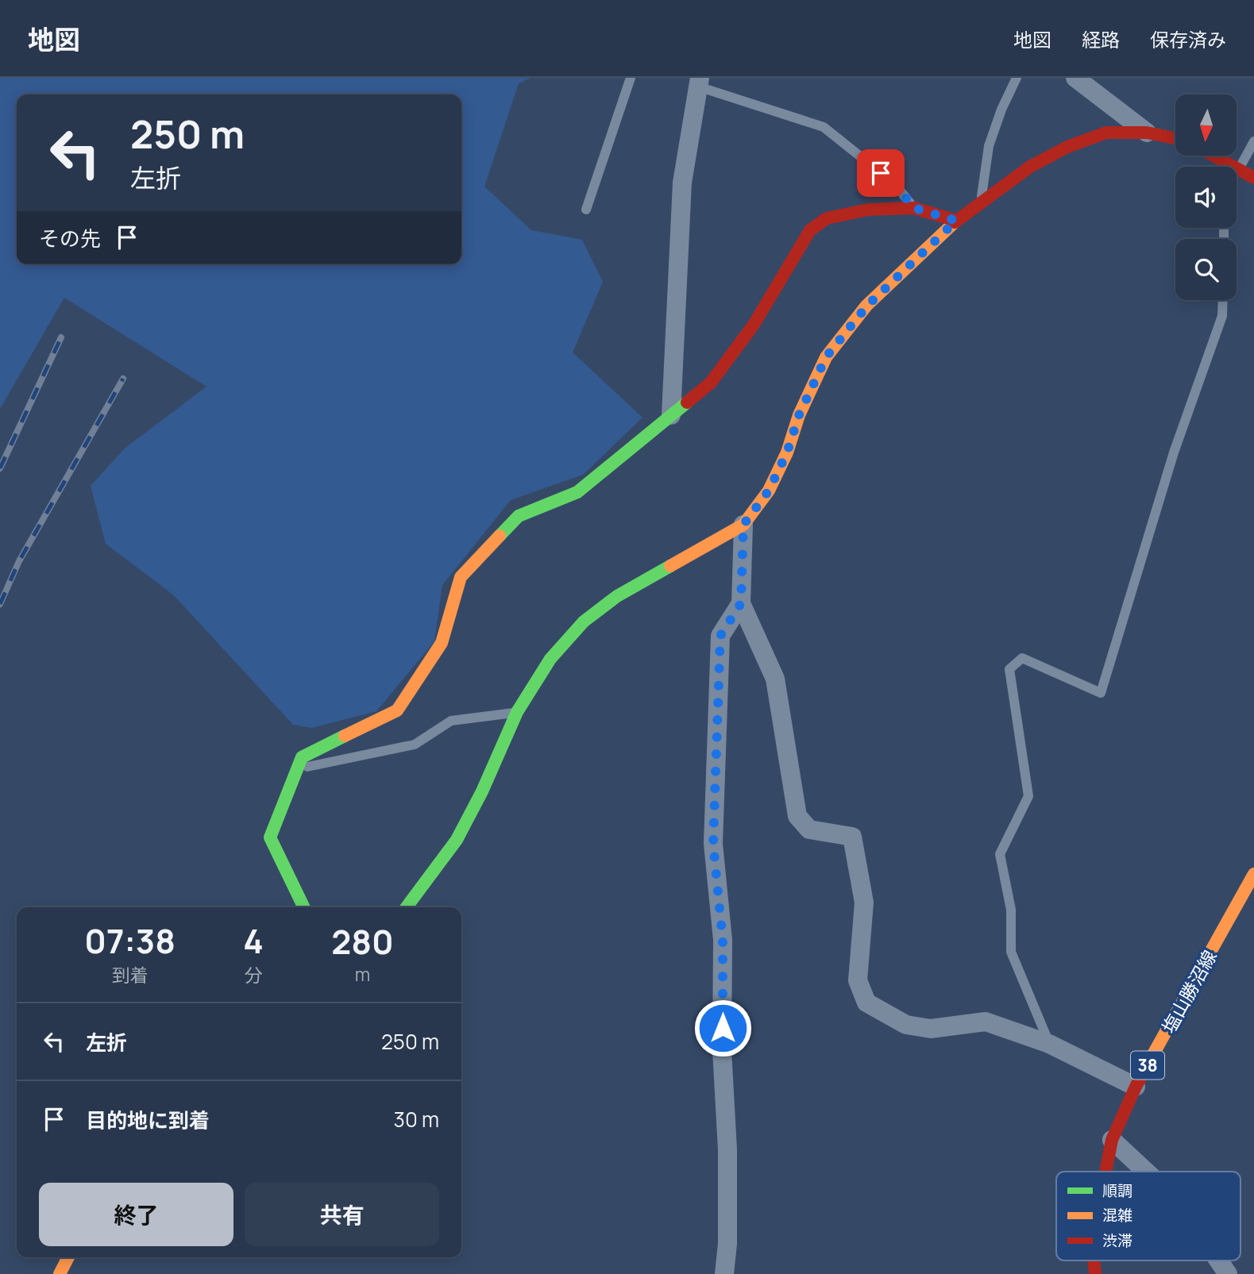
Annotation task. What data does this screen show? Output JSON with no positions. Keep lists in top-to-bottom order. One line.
{"streets":{"street":["塩山勝沼線","38"]},"legend":["順調","混雑","渋滞"],"north":"bottom","page":{"header":"地図","nav":["地図","経路","保存済み"],"turn":["250 m","左折"],"then":"その先","eta":["07:38","到着","4","分","280","m"],"list":[{"name":"左折","value":"250 m"},{"name":"目的地に到着","value":"30 m"}],"buttons":["終了","共有"]}}
